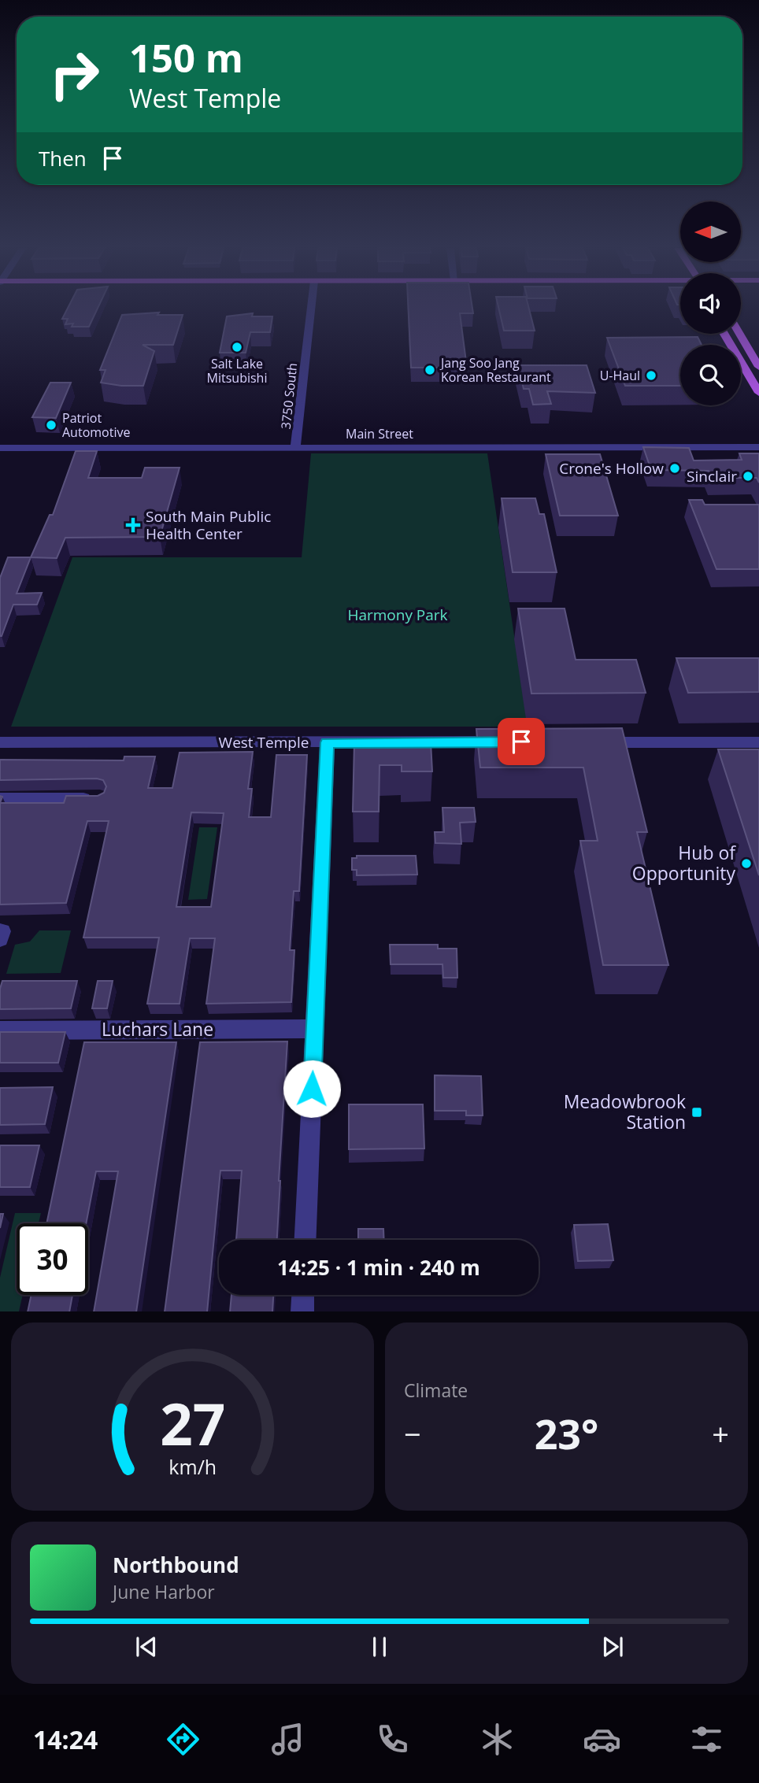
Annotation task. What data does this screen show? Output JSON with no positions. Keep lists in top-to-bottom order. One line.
{"streets":{"street":["3750 South","Main Street","West Temple","Luchars Lane"]},"crossings":[["3750 South","Main Street"]],"parks":["Harmony Park"],"places":{"other":["Salt Lake Mitsubishi","Jang Soo Jang Korean Restaurant","U-Haul","Patriot Automotive","Crone's Hollow","Sinclair","Hub of Opportunity"],"health":["South Main Public Health Center"],"transit":["Meadowbrook Station"]},"north":"left","page":{"turn":["150 m","West Temple"],"then":"Then","limit":"30","trip":"14:25 · 1 min · 240 m","tile":"Climate","heat":["−","23°","+"],"song":["Northbound","June Harbor"],"tabs":"14:24","gauge":["27","km/h"]}}
